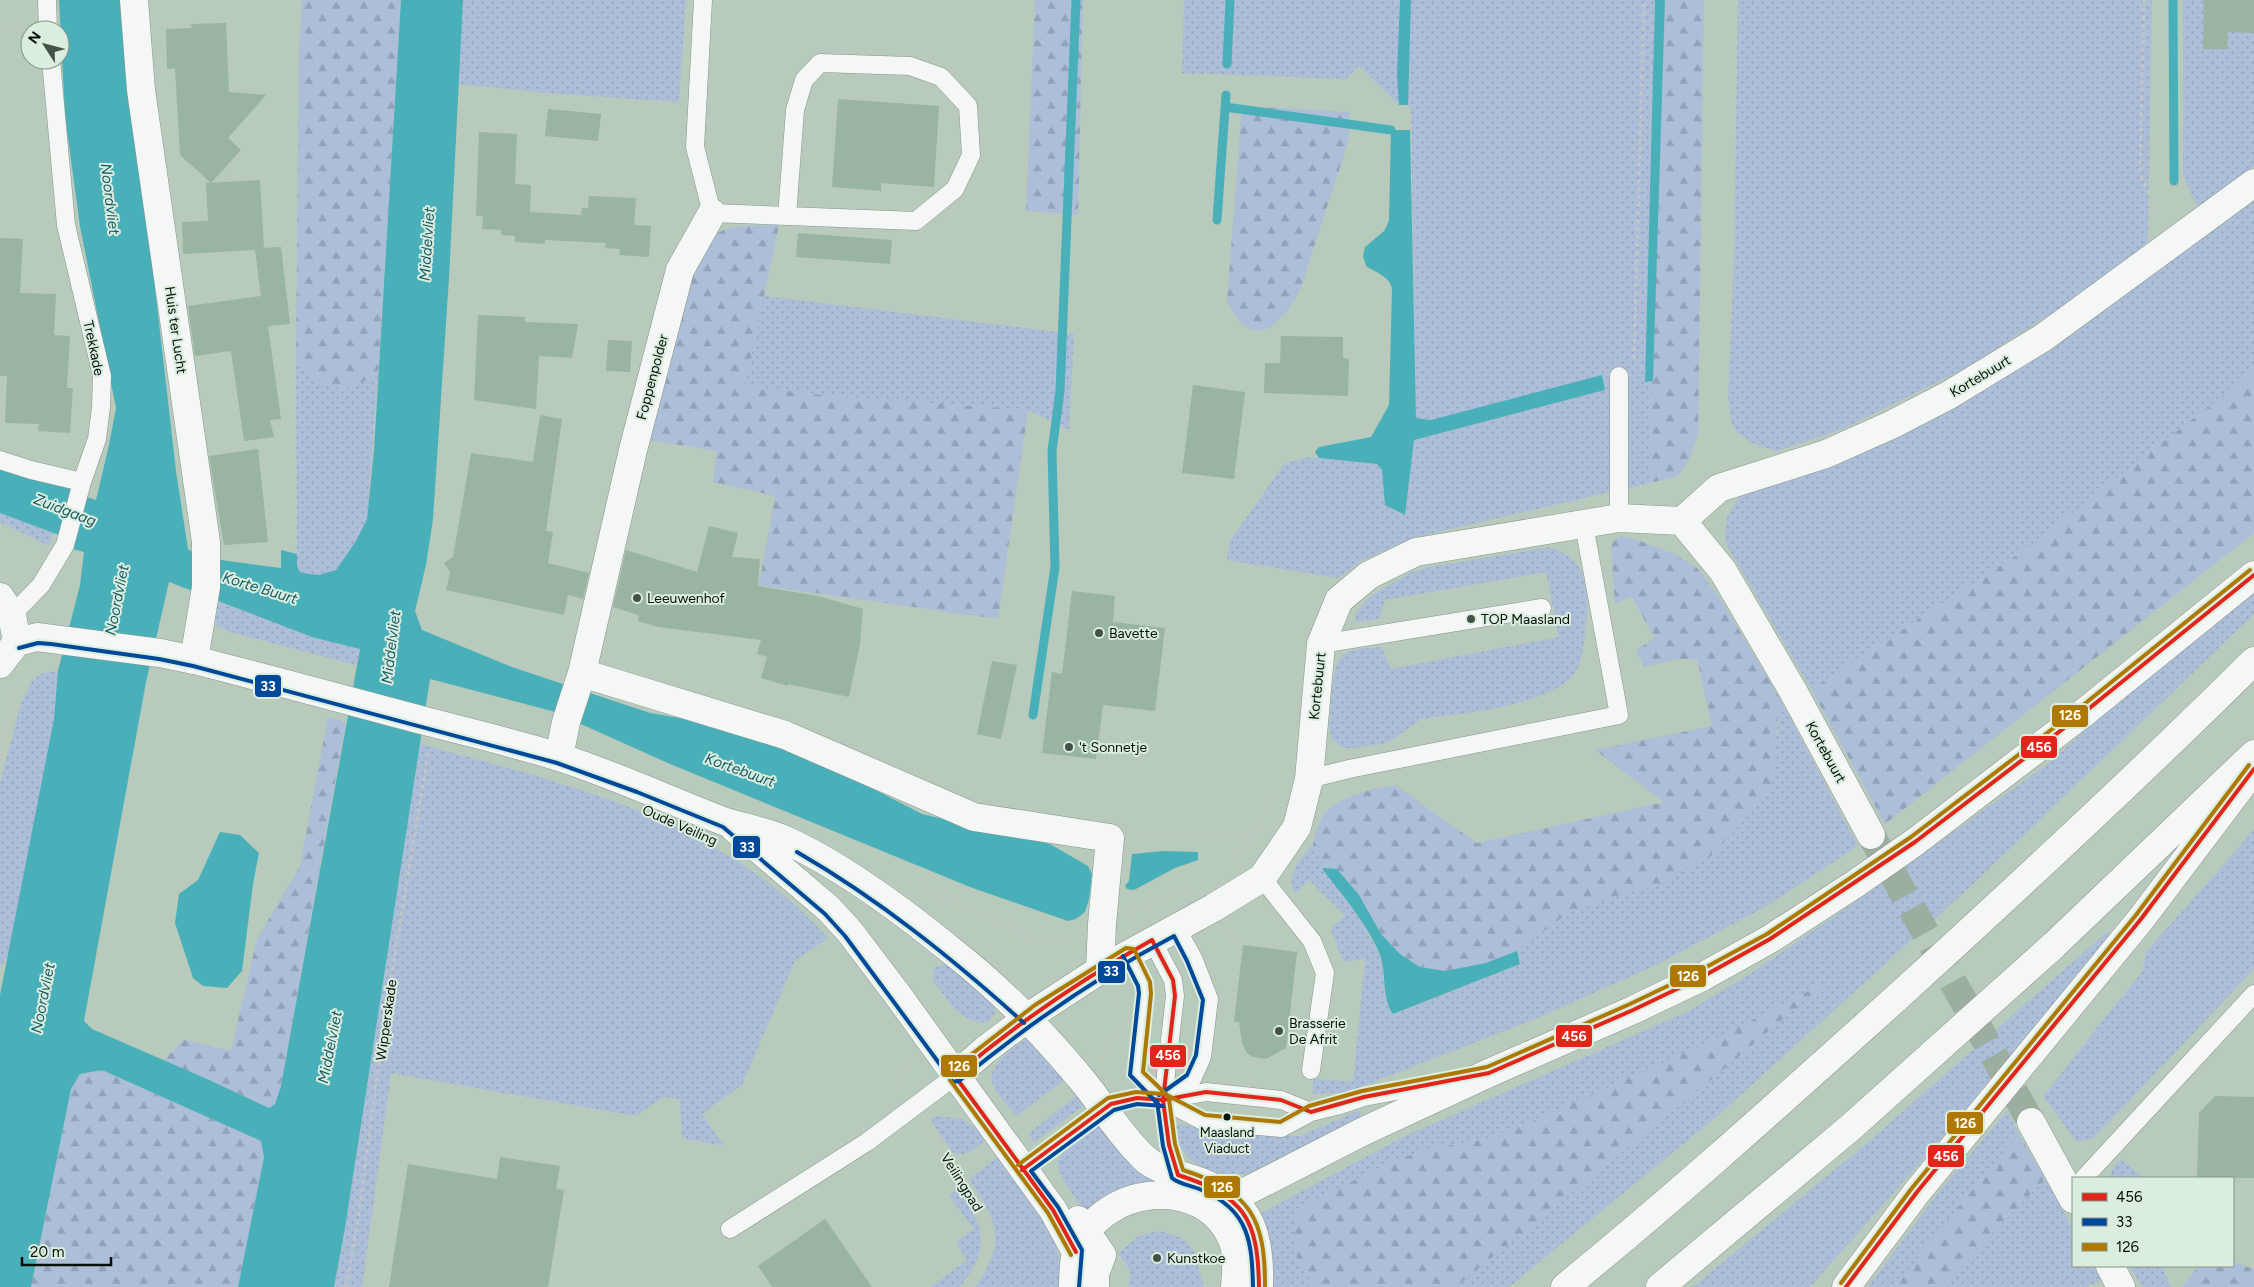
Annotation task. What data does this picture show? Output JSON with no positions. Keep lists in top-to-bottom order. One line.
{"streets":{"main road":["Huis ter Lucht","Kortebuurt","Foppenpolder","Oude Veiling"],"lane":["Trekkade"],"path":["Wipperskade","Veilingpad"]},"crossings":[["Huis ter Lucht","Oude Veiling"],["Kortebuurt","Oude Veiling"],["Foppenpolder","Oude Veiling"]],"water":["Noordvliet","Middelvliet","Zuidgaag","Korte Buurt","Kortebuurt"],"places":["Leeuwenhof","TOP Maasland","Bavette","'t Sonnetje","Brasserie De Afrit","Maasland Viaduct","Kunstkoe"],"lines":["transit line 126","transit line 456","transit line 33"],"legend":["456","33","126"],"scale_bar":"20 m","north":"top left"}
